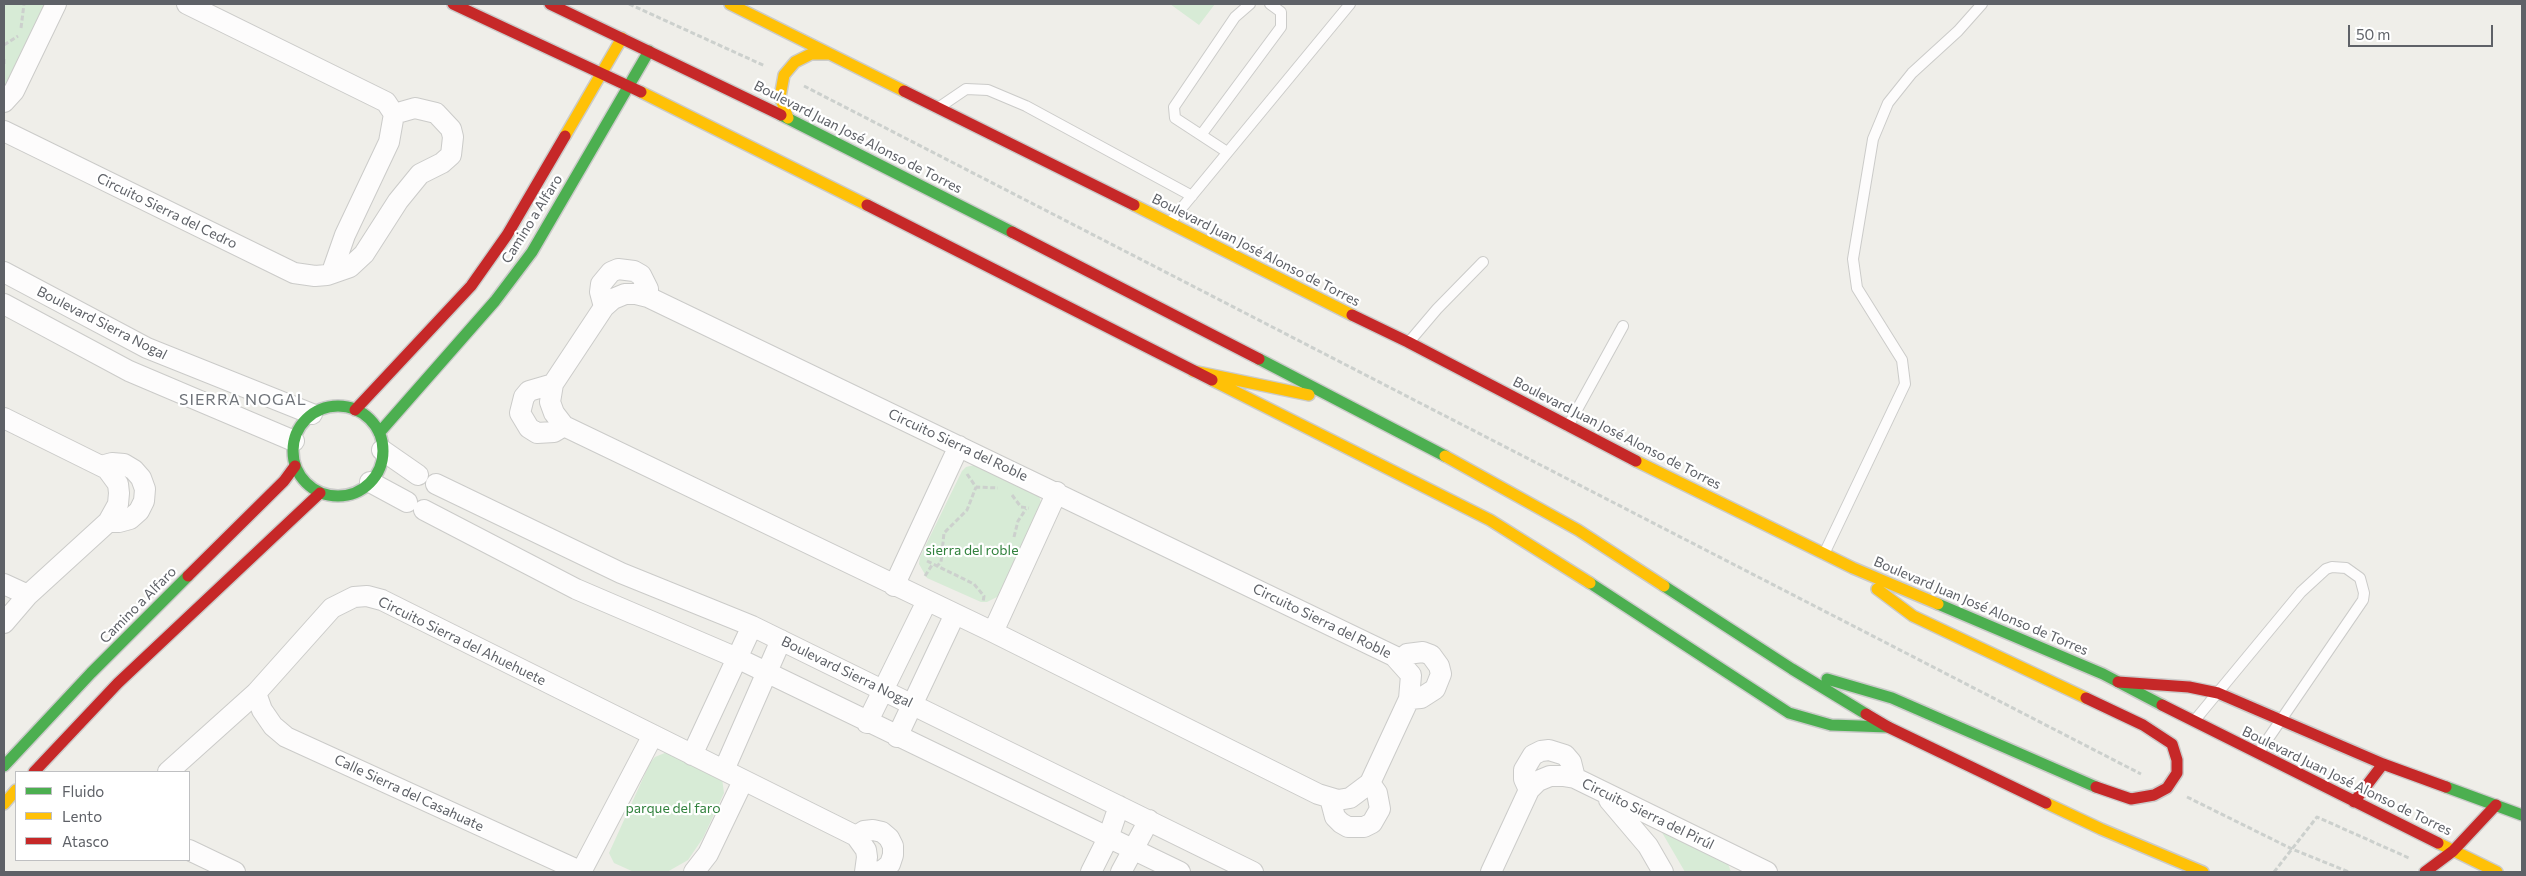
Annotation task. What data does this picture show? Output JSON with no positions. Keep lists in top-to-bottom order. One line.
{"streets":{"main road":["Boulevard Juan José Alonso de Torres","Camino a Alfaro"],"street":["Circuito Sierra del Cedro","Boulevard Sierra Nogal","Circuito Sierra del Roble","Circuito Sierra del Ahuehuete","Calle Sierra del Casahuate","Circuito Sierra del Pirúl"]},"crossings":[["Boulevard Juan José Alonso de Torres","Camino a Alfaro"],["Camino a Alfaro","Boulevard Sierra Nogal"],["Circuito Sierra del Ahuehuete","Calle Sierra del Casahuate"]],"districts":["SIERRA NOGAL"],"parks":["sierra del roble","parque del faro"],"legend":["Fluido","Lento","Atasco"],"scale_bar":"50 m"}
